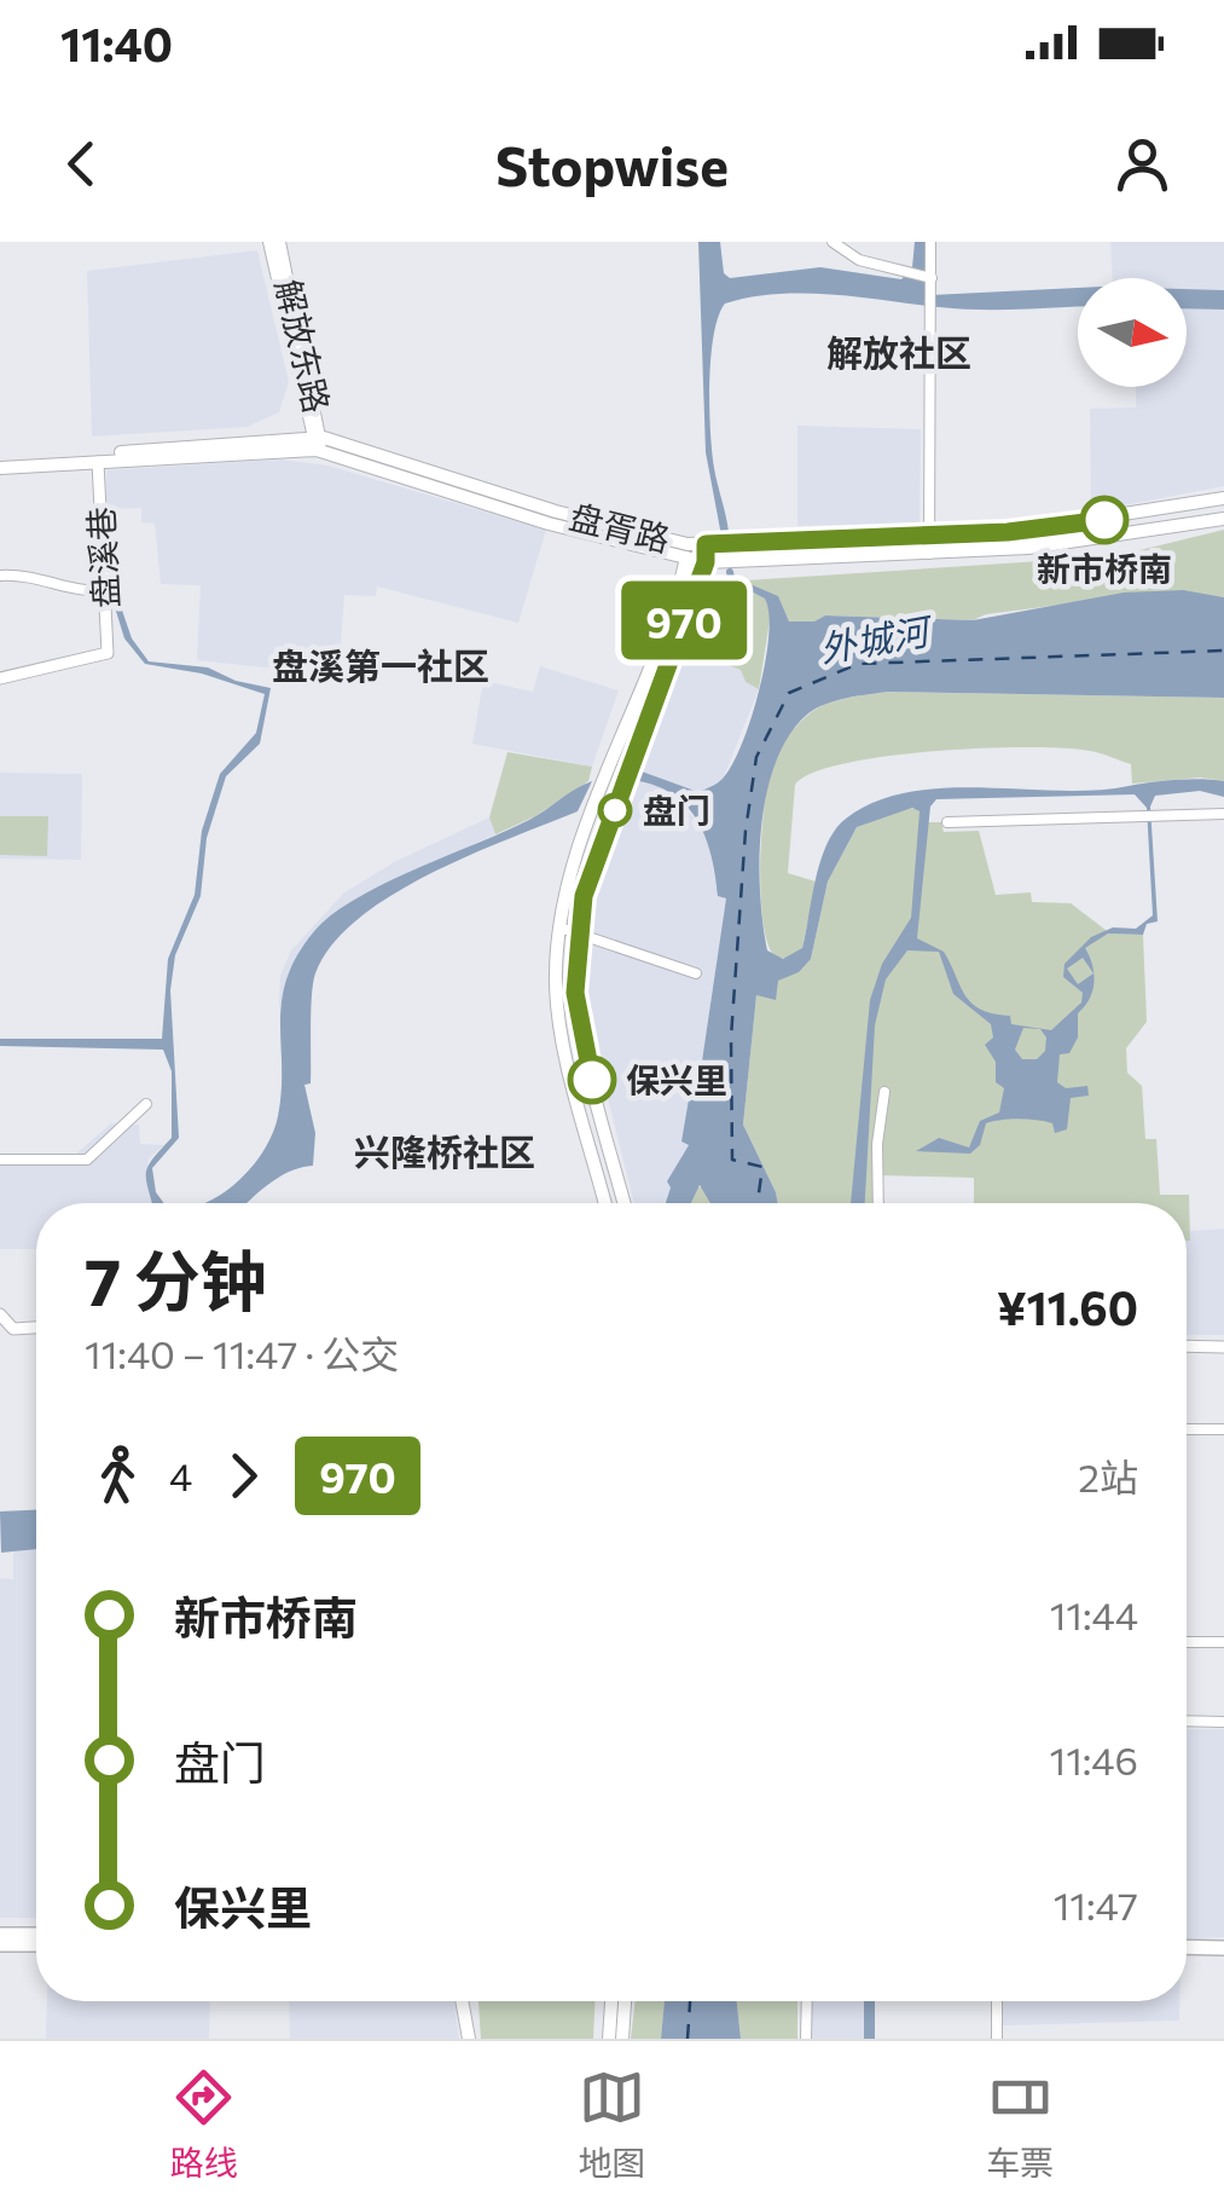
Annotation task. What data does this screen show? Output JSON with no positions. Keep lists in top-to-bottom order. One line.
{"streets":{"main road":["解放东路","盘胥路"],"street":["盘溪巷"]},"crossings":[["解放东路","盘胥路"],["盘胥路","盘溪巷"]],"districts":["解放社区","盘溪第一社区","兴隆桥社区"],"water":["外城河"],"places":["新市桥南","盘门","保兴里"],"lines":["bus line 970"],"north":"right","page":{"status":"11:40","header":"Stopwise","on_map":"970","heading":["7 分钟","11:40 – 11:47 · 公交","¥11.60"],"legs":["4","970","2站"],"list":[{"name":"新市桥南","value":"11:44"},{"name":"盘门","value":"11:46"},{"name":"保兴里","value":"11:47"}],"tabs":["路线","地图","车票"]}}
